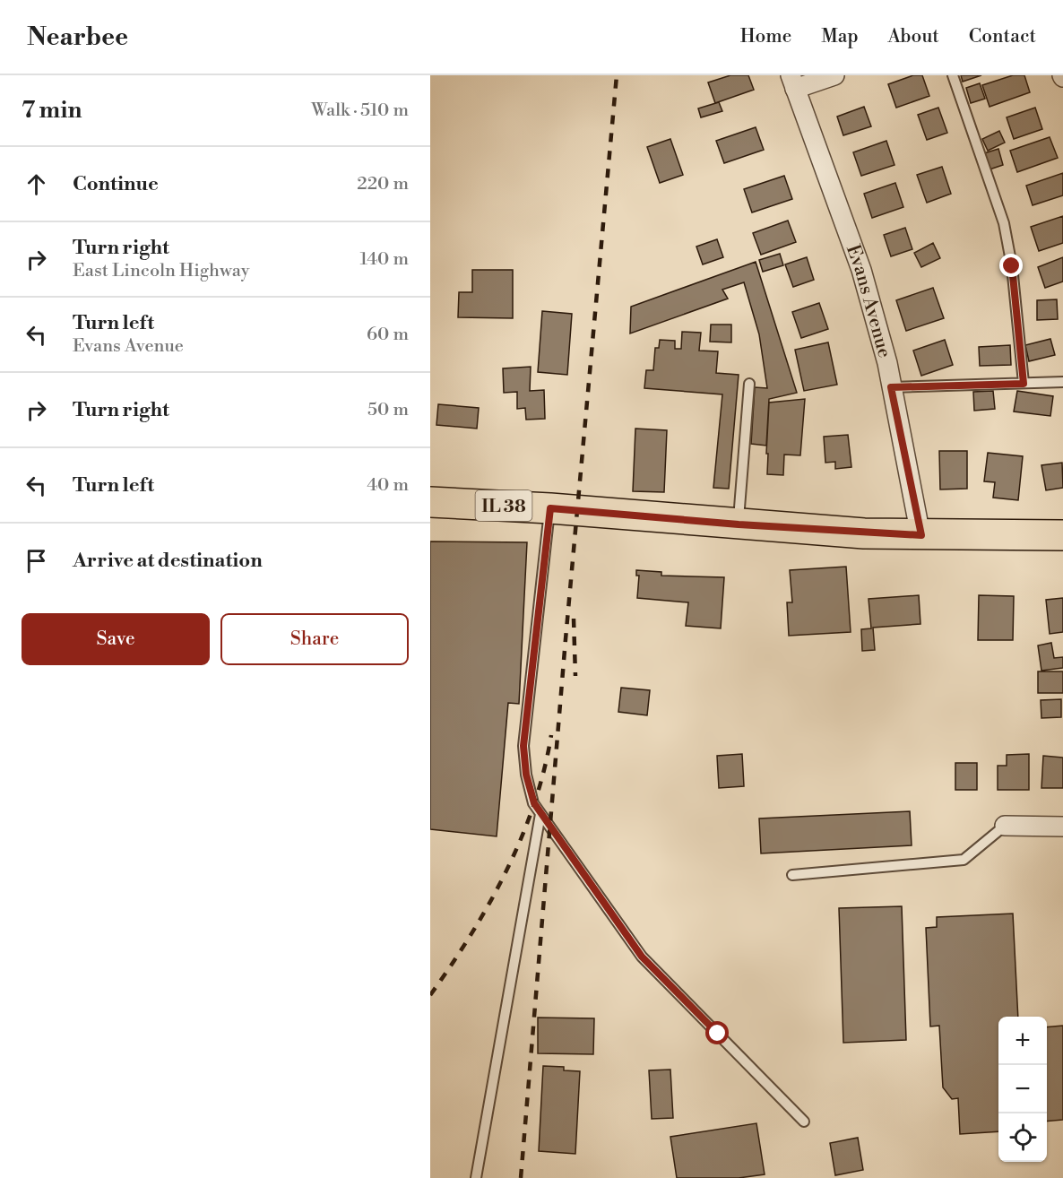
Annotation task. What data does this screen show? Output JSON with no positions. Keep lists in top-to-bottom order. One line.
{"streets":{"main road":["IL 38"],"street":["Evans Avenue"]},"crossings":[["Evans Avenue","IL 38"]],"page":{"header":"Nearbee","nav":["Home","Map","About","Contact"],"heading":["7 min","Walk · 510 m"],"list":[["Continue","220 m"],["Turn right","East Lincoln Highway","140 m"],["Turn left","Evans Avenue","60 m"],["Turn right","50 m"],["Turn left","40 m"],"Arrive at destination"],"buttons":["Save","Share"],"map_buttons":["+","−"]}}
